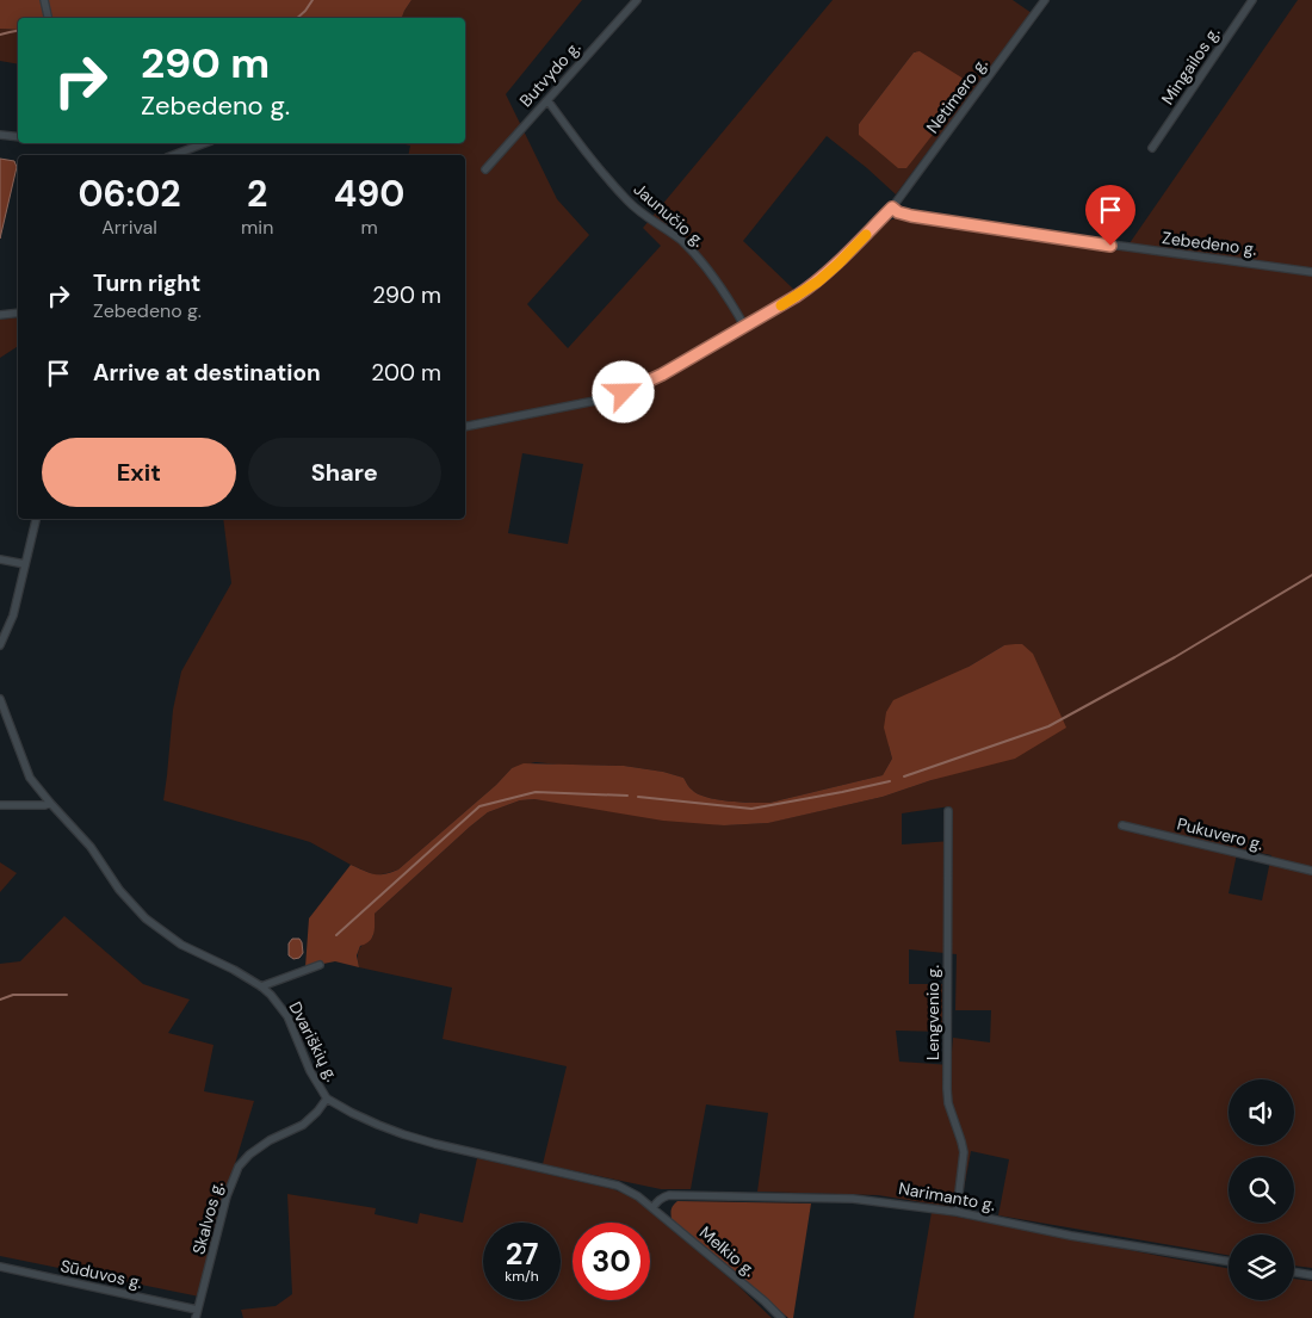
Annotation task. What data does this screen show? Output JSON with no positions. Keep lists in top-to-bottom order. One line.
{"streets":{"street":["Mingailos g.","Butvydo g.","Netimero g.","Jaunučio g.","Zebedeno g.","Pukuvero g.","Lengvenio g.","Dvariškių g.","Narimanto g.","Skalvos g.","Melkio g.","Sūduvos g."]},"crossings":[["Butvydo g.","Jaunučio g."],["Netimero g.","Jaunučio g."],["Netimero g.","Zebedeno g."],["Lengvenio g.","Narimanto g."],["Dvariškių g.","Narimanto g."],["Dvariškių g.","Skalvos g."],["Dvariškių g.","Melkio g."],["Narimanto g.","Melkio g."],["Skalvos g.","Sūduvos g."]],"page":{"turn":["290 m","Zebedeno g."],"eta":["06:02","Arrival","2","min","490","m"],"list":[{"name":"Turn right","note":"Zebedeno g.","value":"290 m"},{"name":"Arrive at destination","value":"200 m"}],"buttons":["Exit","Share"],"speed":"27 km/h","limit":"30"}}
